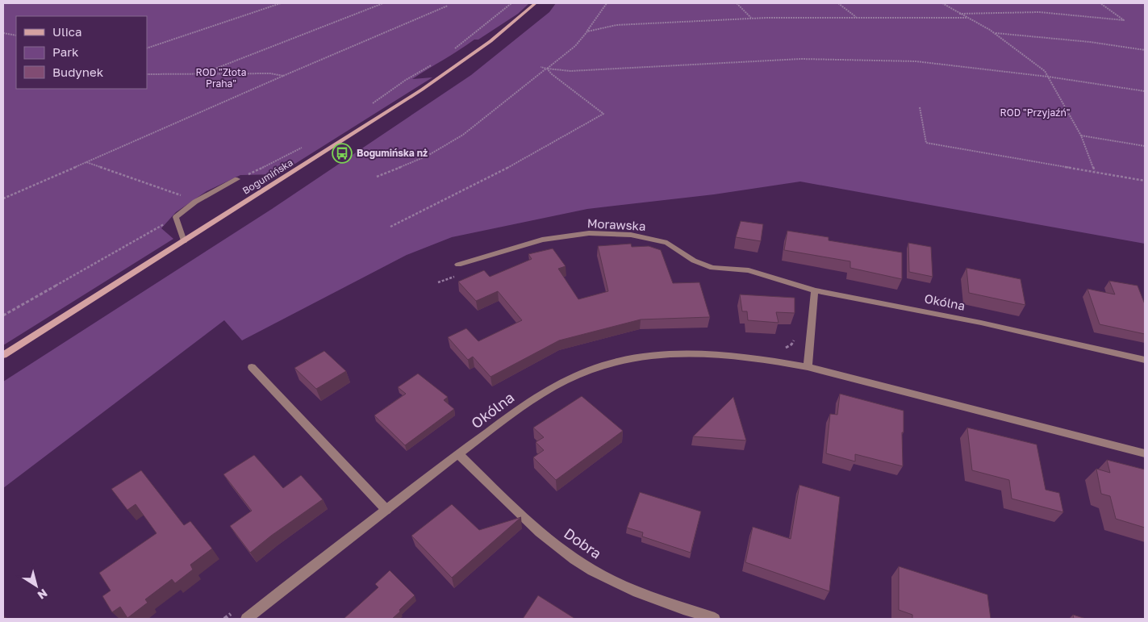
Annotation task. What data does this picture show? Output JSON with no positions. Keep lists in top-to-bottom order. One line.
{"streets":{"street":["Bogumińska","Morawska","Okólna","Dobra"]},"crossings":[["Morawska","Okólna"],["Okólna","Dobra"]],"parks":["ROD \"Złota Praha\"","ROD \"Przyjaźń\""],"places":{"bus stop":["Bogumińska nż"]},"legend":["Ulica","Park","Budynek"],"north":"bottom right"}
